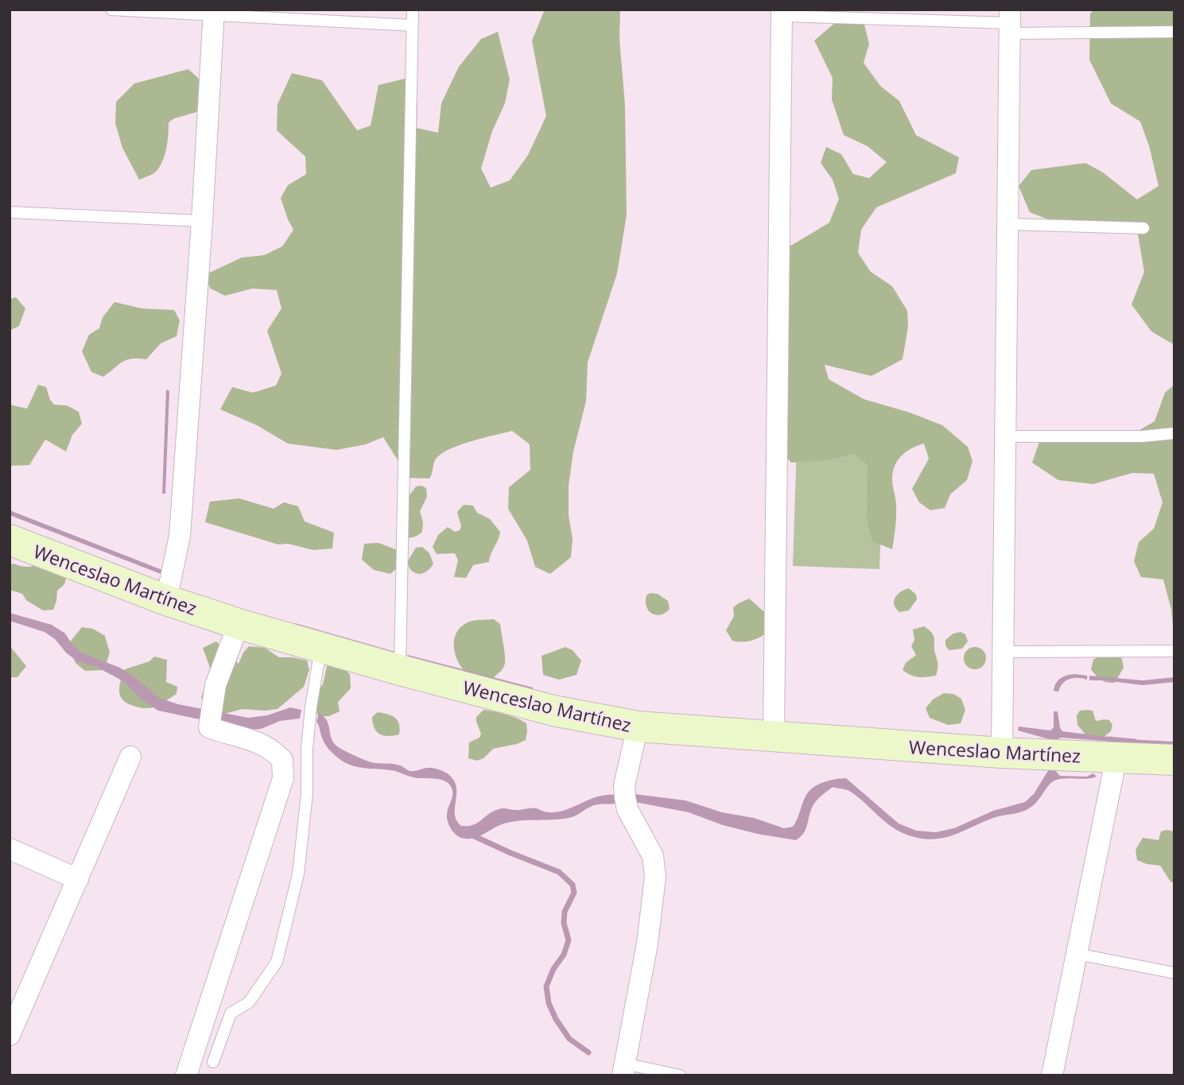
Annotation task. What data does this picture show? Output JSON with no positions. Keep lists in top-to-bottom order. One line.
{"streets":{"main road":["Wenceslao Martínez"]}}
